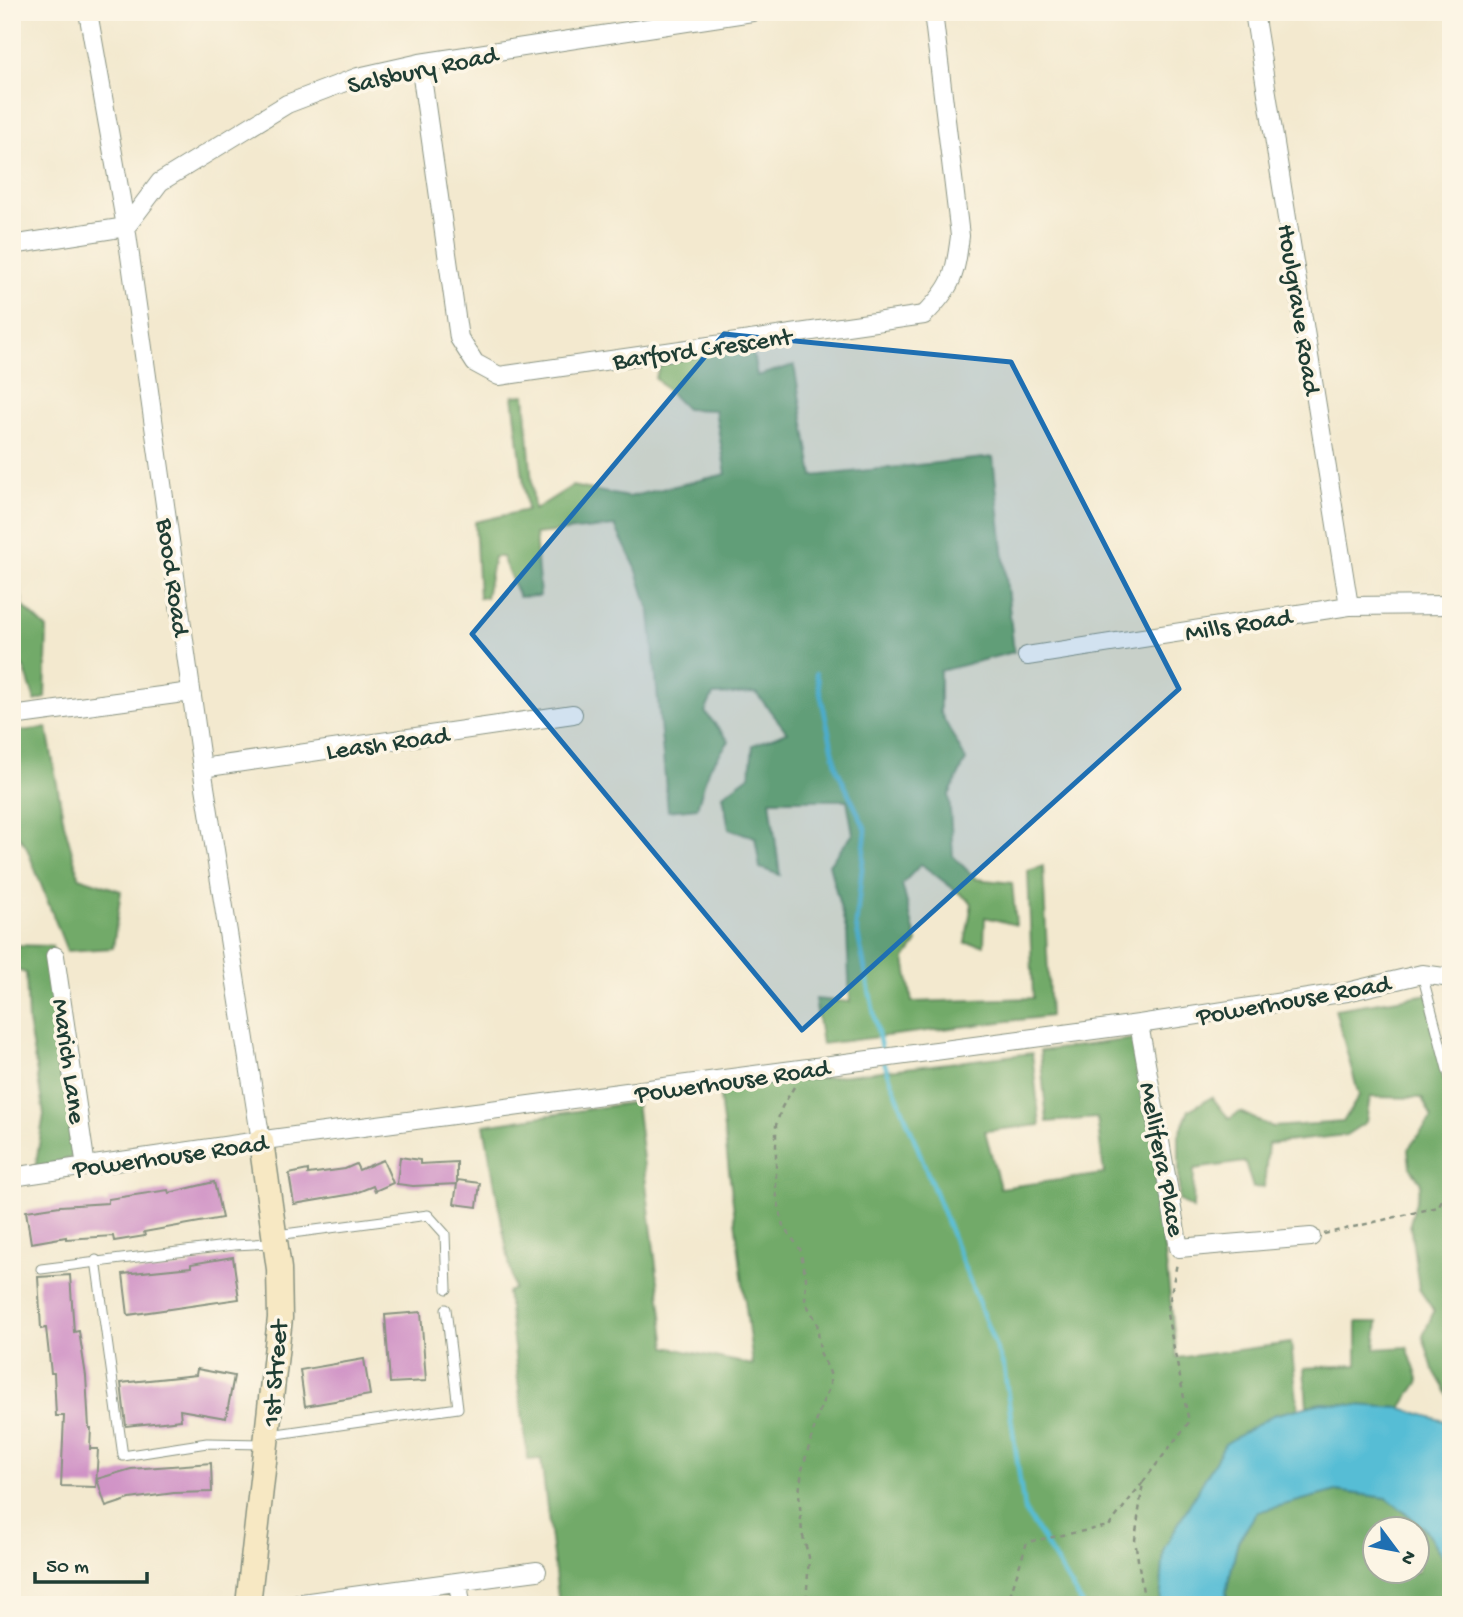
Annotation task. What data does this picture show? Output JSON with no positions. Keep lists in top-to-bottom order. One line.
{"streets":{"street":["Salsbury Road","Houlgrave Road","Barford Crescent","Bood Road","Mills Road","Leash Road","Powerhouse Road","Marich Lane","Mellifera Place","1st Street"]},"crossings":[["Salsbury Road","Barford Crescent"],["Salsbury Road","Bood Road"],["Houlgrave Road","Mills Road"],["Bood Road","Leash Road"],["Bood Road","Powerhouse Road"],["Bood Road","1st Street"],["Powerhouse Road","Marich Lane"],["Powerhouse Road","Mellifera Place"],["Powerhouse Road","1st Street"]],"scale_bar":"50 m","north":"bottom right"}
